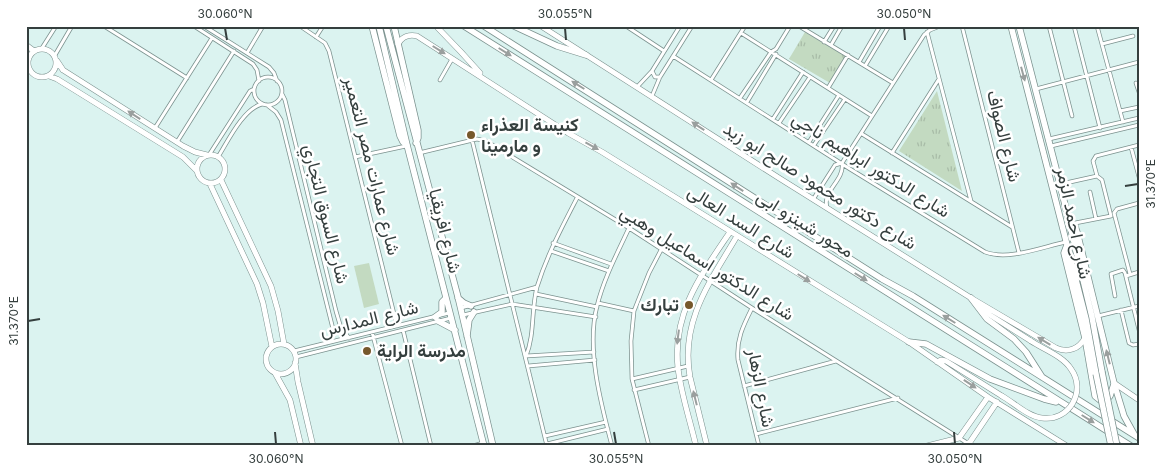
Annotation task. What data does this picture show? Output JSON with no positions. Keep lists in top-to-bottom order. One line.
{"streets":{"main road":["شارع احمد الزمر","محور شينزو ابى","شارع افريقيا"],"street":["شارع الصواف","شارع الدكتور ابراهيم ناجي","شارع عمارات مصر التعمير","شارع دكتور محمود صالح ابو زيد","شارع السوق التجاري","شارع السد العالى","شارع الدكتور اسماعيل وهبي","شارع المدارس","شارع الزهار"]},"crossings":[["شارع الصواف","شارع الدكتور ابراهيم ناجي"],["شارع الدكتور ابراهيم ناجي","شارع احمد الزمر"],["شارع عمارات مصر التعمير","شارع المدارس"],["شارع دكتور محمود صالح ابو زيد","شارع احمد الزمر"],["شارع السوق التجاري","شارع المدارس"],["شارع السد العالى","شارع افريقيا"],["شارع احمد الزمر","محور شينزو ابى"],["شارع افريقيا","شارع المدارس"],["شارع الدكتور اسماعيل وهبي","شارع الزهار"]],"one_way":["شارع دكتور محمود صالح ابو زيد","شارع السد العالى"],"places":["كنيسة العذراء و مارمينا","تبارك","مدرسة الراية"],"coordinates":["30.060°N","30.055°N","30.050°N","31.370°E"]}
